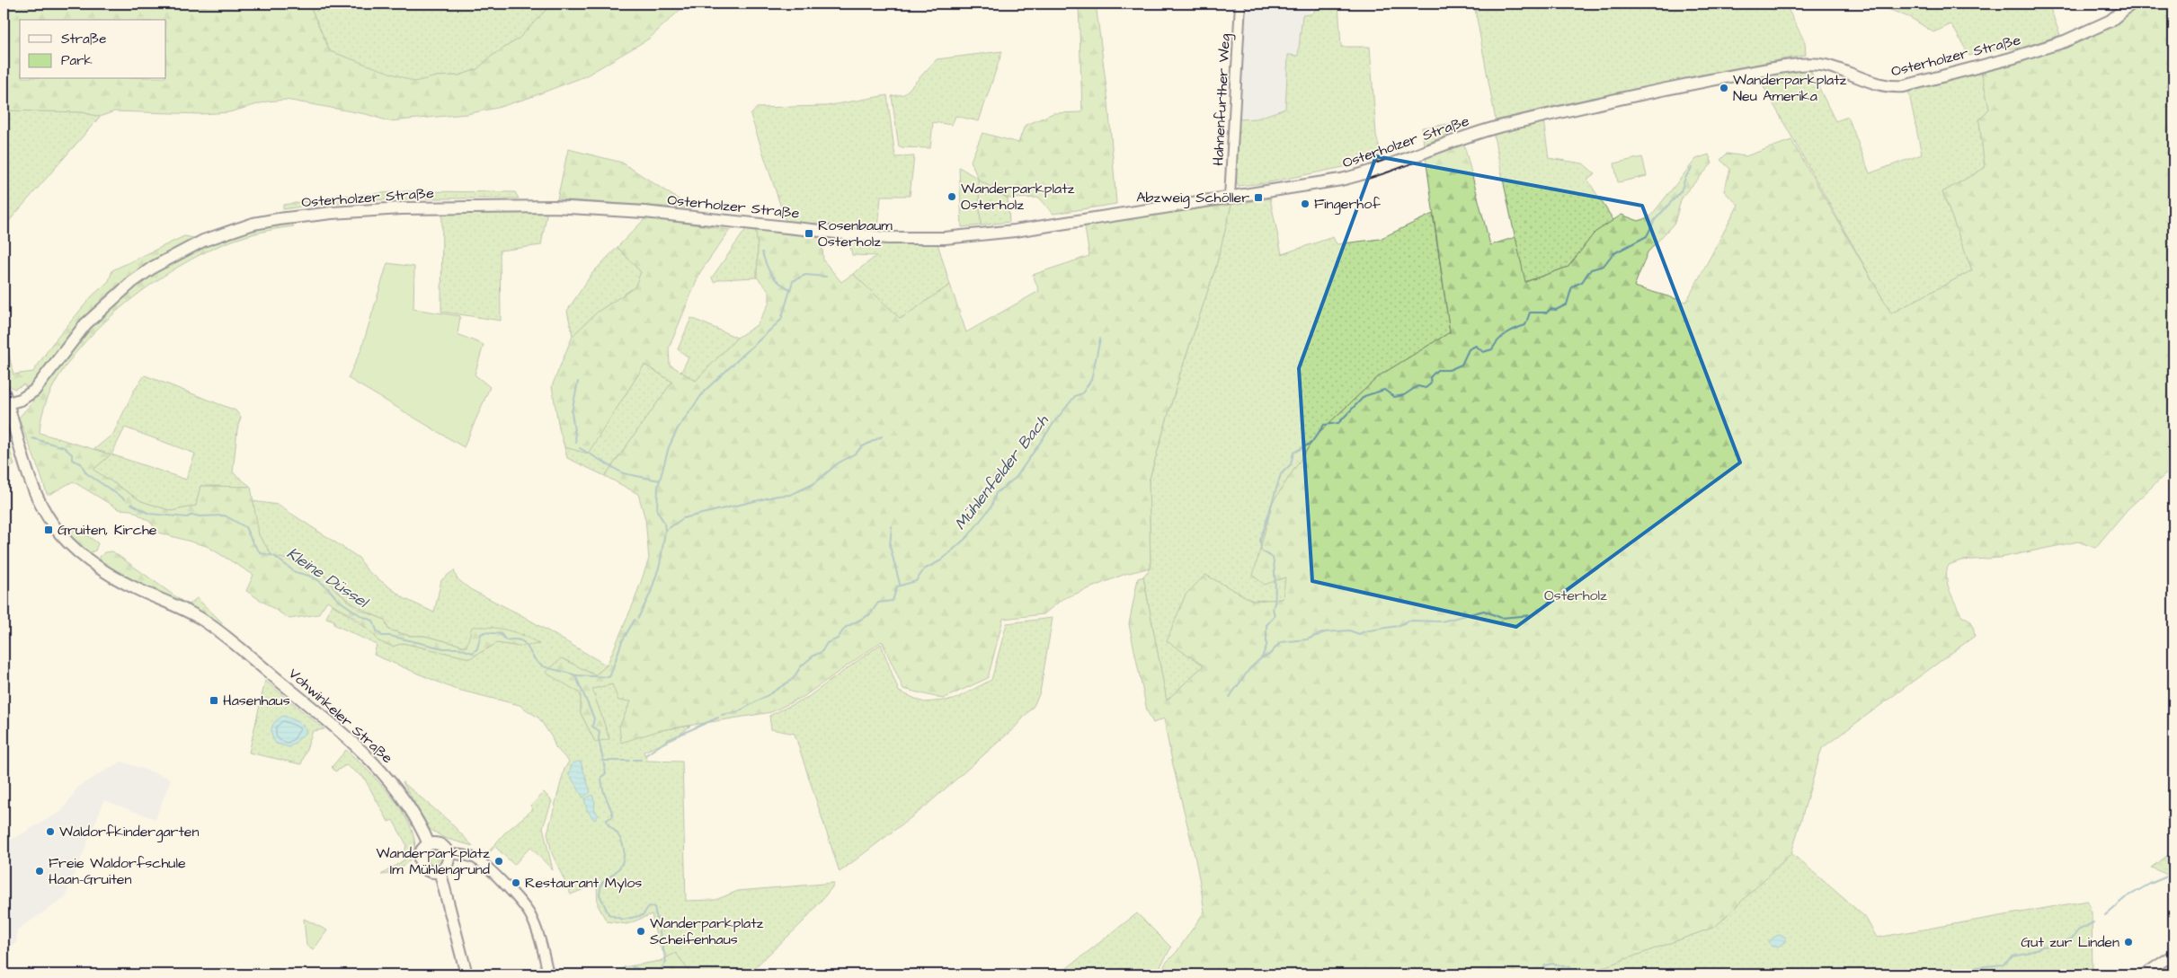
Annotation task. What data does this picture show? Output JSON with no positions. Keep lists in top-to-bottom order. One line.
{"streets":{"main road":["Osterholzer Straße","Vohwinkeler Straße"],"street":["Hahnenfurther Weg"]},"crossings":[["Osterholzer Straße","Hahnenfurther Weg"],["Osterholzer Straße","Vohwinkeler Straße"]],"water":["Mühlenfelder Bach","Kleine Düssel"],"parks":["Osterholz"],"places":{"other":["Wanderparkplatz Neu Amerika","Wanderparkplatz Osterholz","Fingerhof","Waldorfkindergarten","Wanderparkplatz Im Mühlengrund","Freie Waldorfschule Haan-Gruiten","Restaurant Mylos","Wanderparkplatz Scheifenhaus","Gut zur Linden"],"transit":["Abzweig Schöller","Rosenbaum Osterholz","Gruiten, Kirche","Hasenhaus"]},"legend":["Straße","Park"]}
